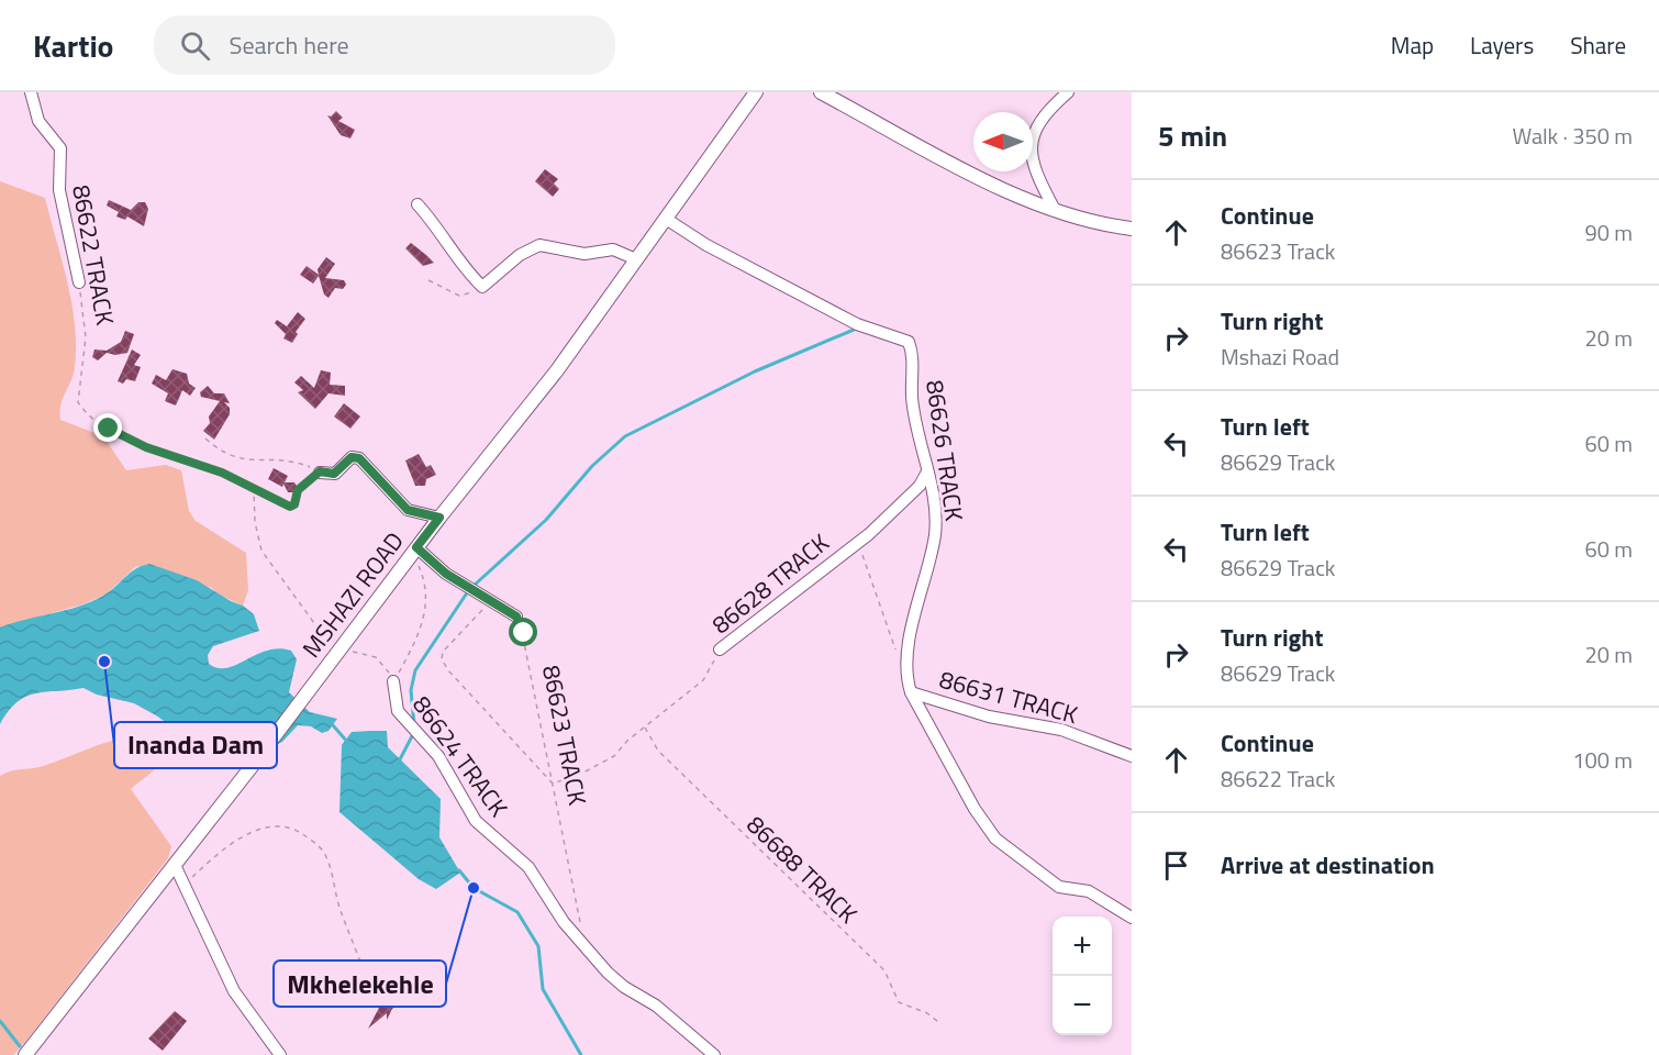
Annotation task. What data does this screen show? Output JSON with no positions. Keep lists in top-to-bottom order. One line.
{"streets":{"street":["86622 TRACK","86626 TRACK","86628 TRACK","MSHAZI ROAD","86631 TRACK","86624 TRACK"],"path":["86623 TRACK","86688 TRACK"]},"crossings":[["86626 TRACK","MSHAZI ROAD"],["86626 TRACK","86631 TRACK"],["86628 TRACK","86623 TRACK"],["86628 TRACK","86688 TRACK"],["MSHAZI ROAD","86624 TRACK"],["86623 TRACK","86624 TRACK"]],"places":["Inanda Dam","Mkhelekehle"],"north":"left","page":{"header":"Kartio","search":"Search here","nav":["Map","Layers","Share"],"heading":["5 min","Walk · 350 m"],"list":[["Continue","86623 Track","90 m"],["Turn right","Mshazi Road","20 m"],["Turn left","86629 Track","60 m"],["Turn left","86629 Track","60 m"],["Turn right","86629 Track","20 m"],["Continue","86622 Track","100 m"],"Arrive at destination"],"map_buttons":["+","−"]}}
